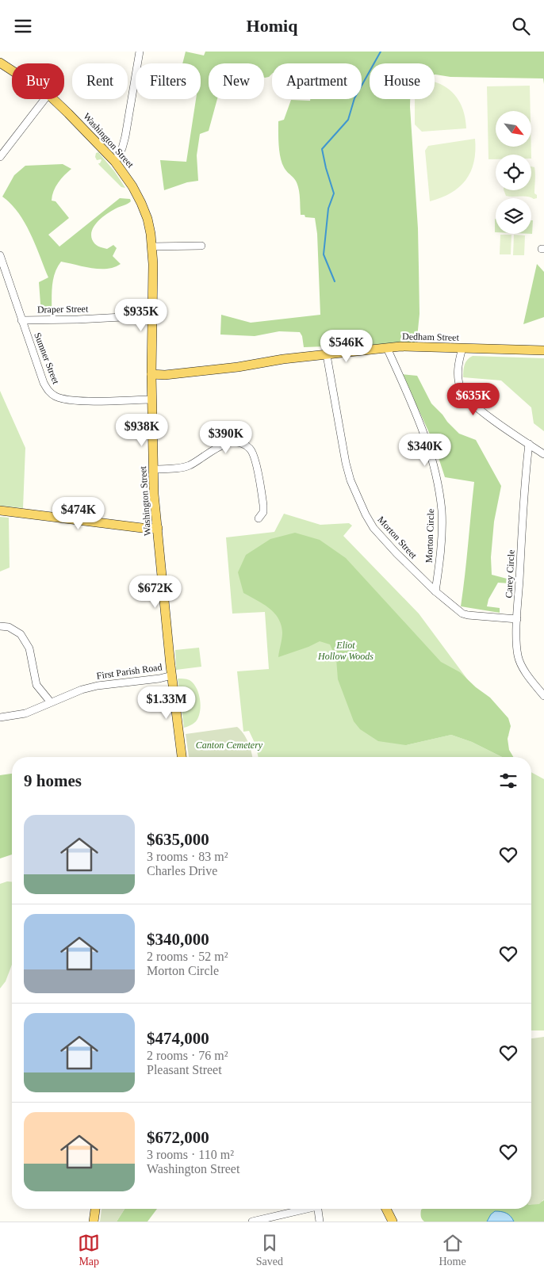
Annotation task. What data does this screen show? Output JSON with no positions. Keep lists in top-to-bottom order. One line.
{"streets":{"main road":["Washington Street","Dedham Street"],"street":["Draper Street","Sumner Street","Morton Circle","Morton Street","Carey Circle","First Parish Road"]},"crossings":[["Washington Street","Draper Street"],["Washington Street","Dedham Street"],["Washington Street","Sumner Street"],["Washington Street","First Parish Road"],["Draper Street","Sumner Street"],["Dedham Street","Morton Circle"],["Dedham Street","Morton Street"],["Morton Circle","Morton Street"],["Morton Street","Carey Circle"]],"parks":["Eliot Hollow Woods","Canton Cemetery"],"north":"bottom right","page":{"header":"Homiq","chip":["Buy","Rent","Filters","New","Apartment","House"],"price":["$935K","$546K","$635K","$938K","$390K","$340K","$474K","$672K","$1.33M"],"heading":"9 homes","list":[{"name":"$635,000","note":"3 rooms · 83 m² · Charles Drive"},{"name":"$340,000","note":"2 rooms · 52 m² · Morton Circle"},{"name":"$474,000","note":"2 rooms · 76 m² · Pleasant Street"},{"name":"$672,000","note":"3 rooms · 110 m² · Washington Street"}],"tabs":["Map","Saved","Home"]}}
